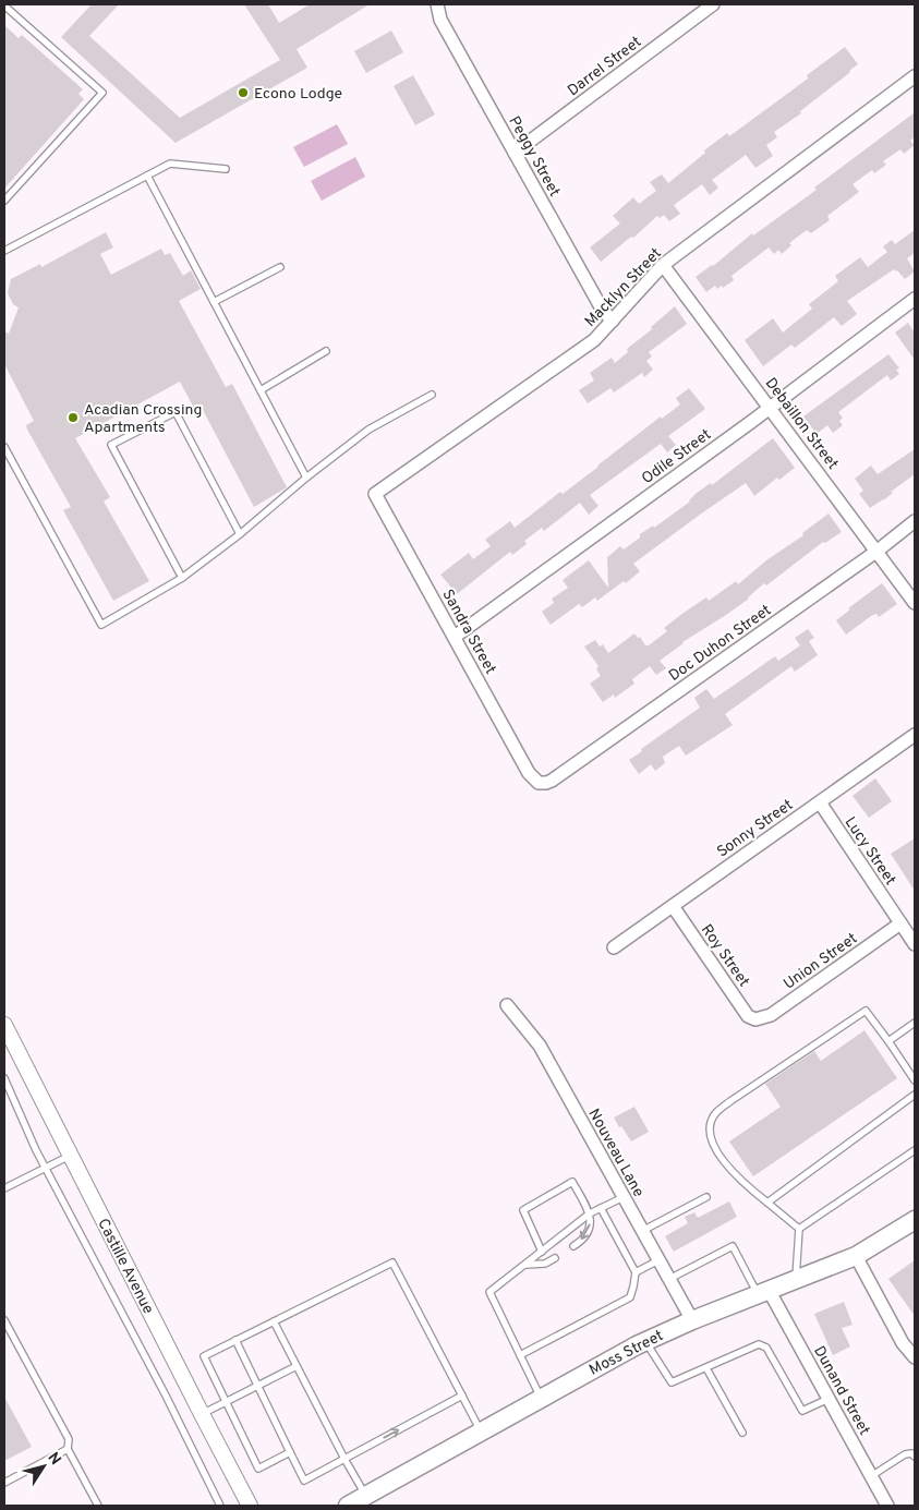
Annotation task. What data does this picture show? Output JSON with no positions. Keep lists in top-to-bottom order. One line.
{"streets":{"main road":["Moss Street"],"street":["Darrel Street","Peggy Street","Macklyn Street","Debaillon Street","Odile Street","Sandra Street","Doc Duhon Street","Sonny Street","Lucy Street","Roy Street","Union Street","Nouveau Lane","Castille Avenue","Dunand Street"]},"crossings":[["Darrel Street","Peggy Street"],["Peggy Street","Macklyn Street"],["Macklyn Street","Debaillon Street"],["Macklyn Street","Sandra Street"],["Debaillon Street","Odile Street"],["Debaillon Street","Doc Duhon Street"],["Odile Street","Sandra Street"],["Sandra Street","Doc Duhon Street"],["Sonny Street","Lucy Street"],["Sonny Street","Roy Street"],["Lucy Street","Union Street"],["Roy Street","Union Street"],["Nouveau Lane","Moss Street"],["Moss Street","Dunand Street"]],"places":["Econo Lodge","Acadian Crossing Apartments"],"north":"top right"}
